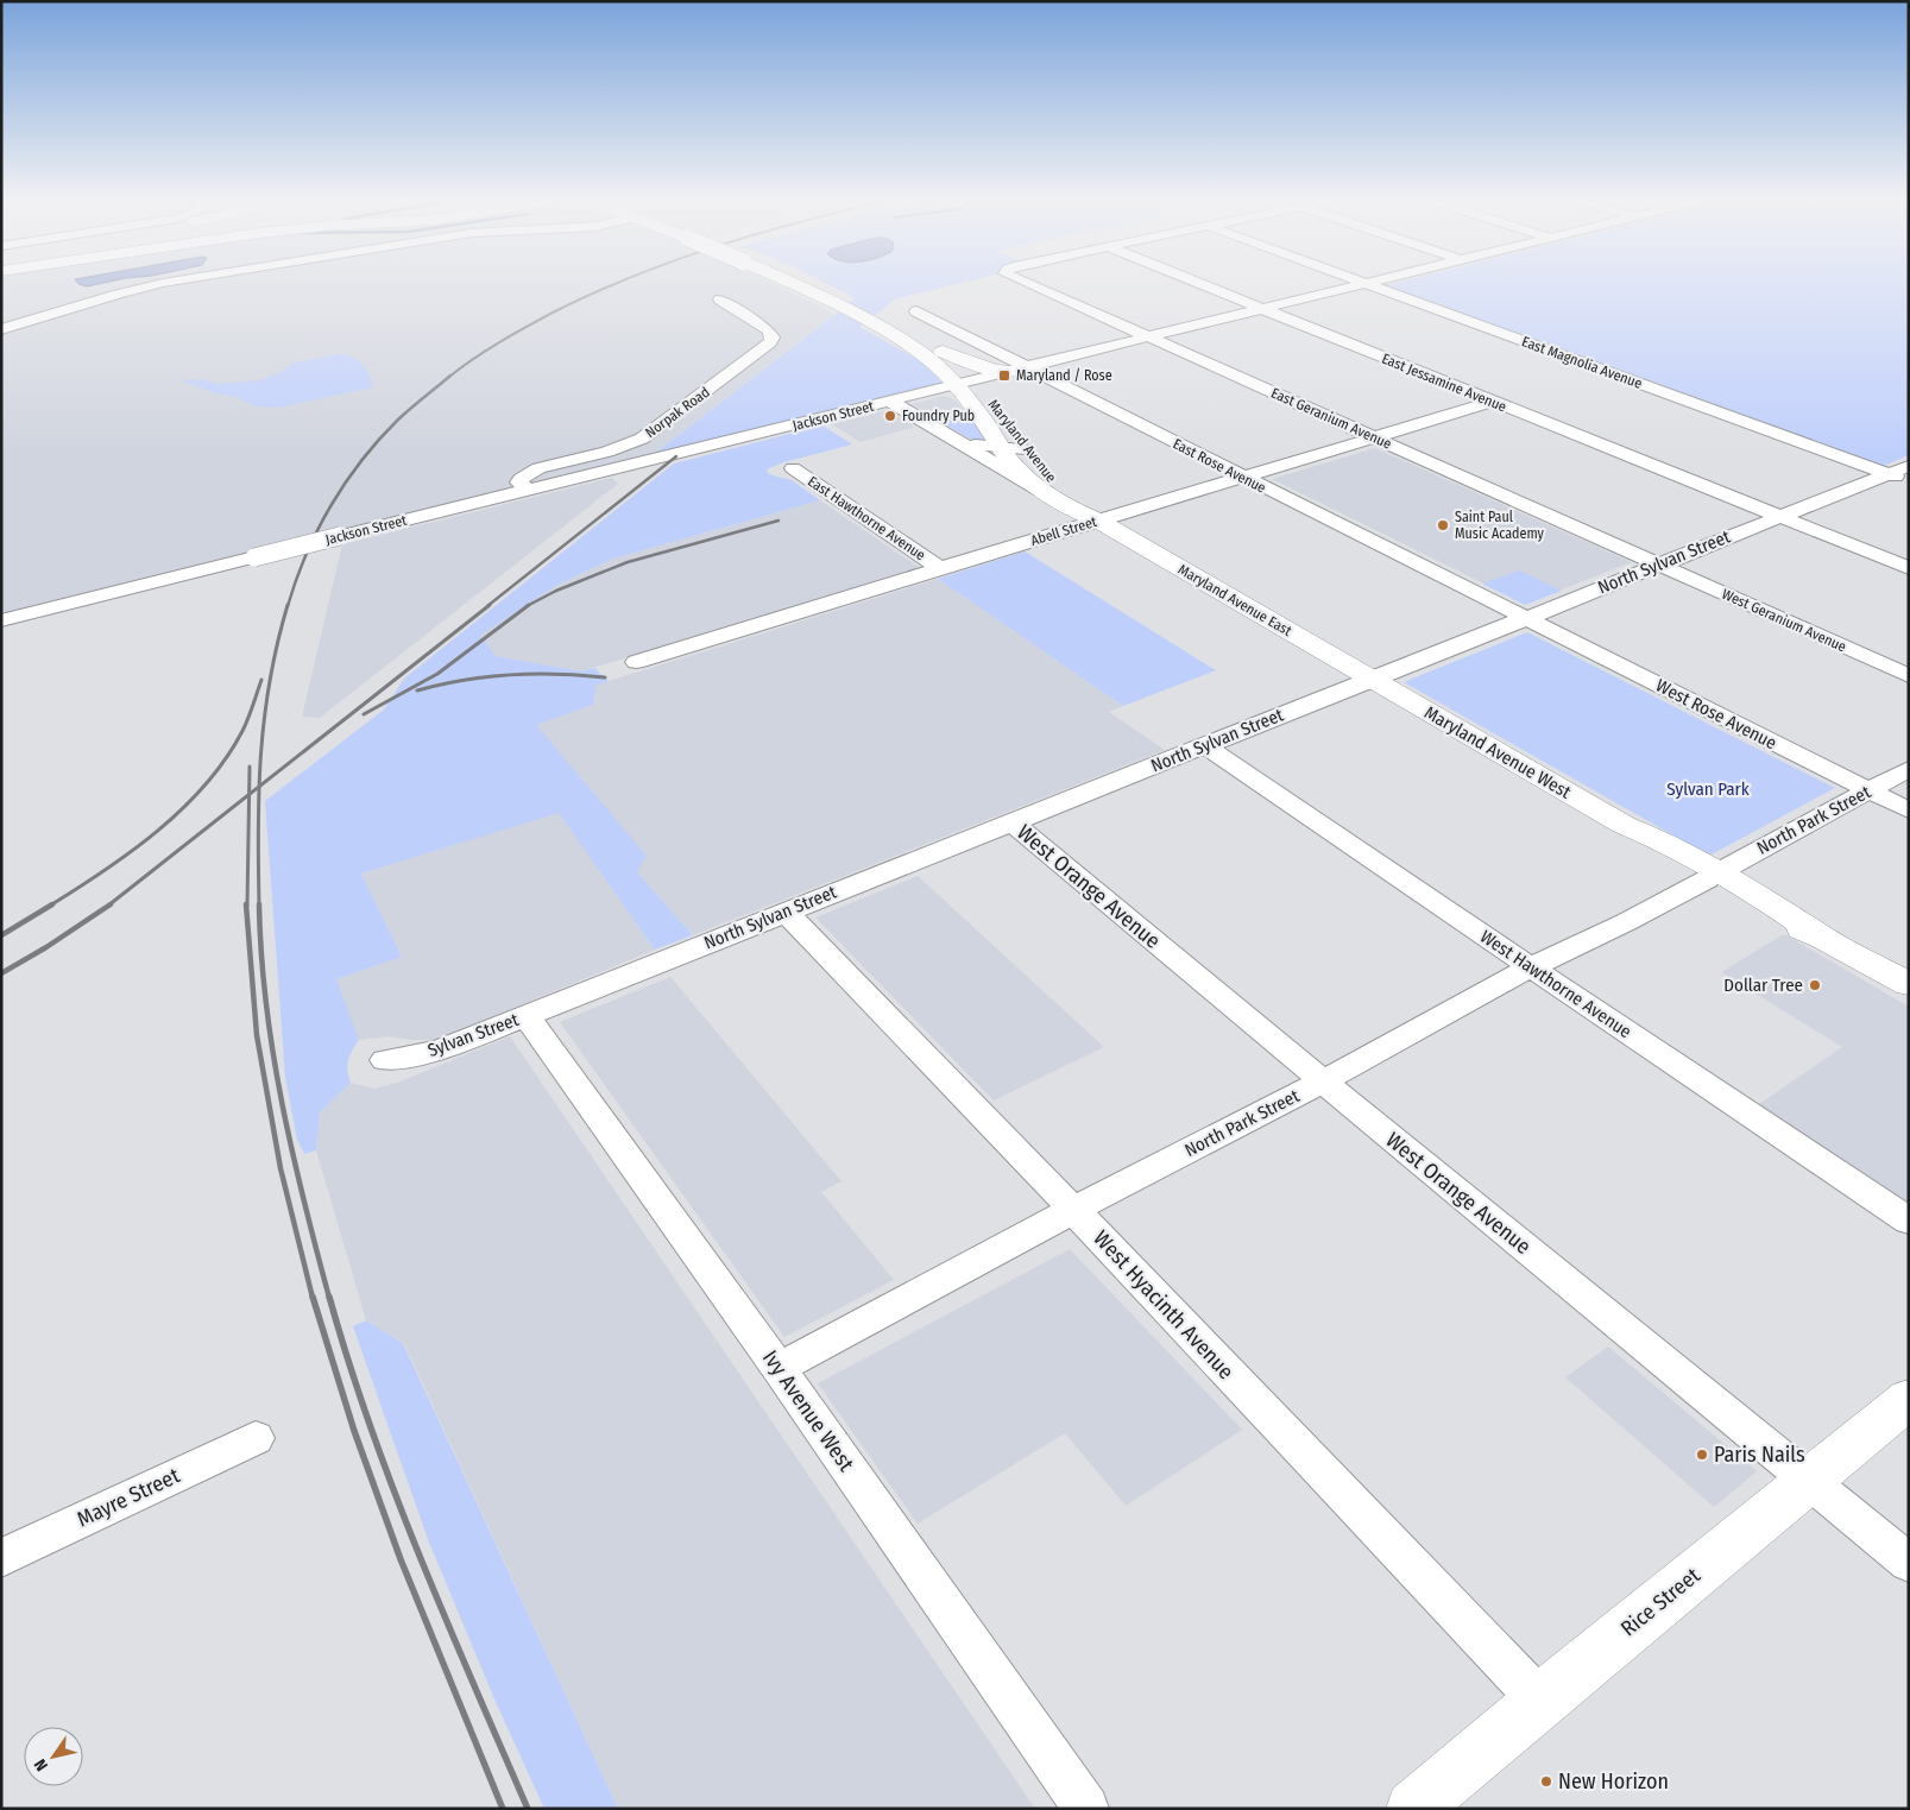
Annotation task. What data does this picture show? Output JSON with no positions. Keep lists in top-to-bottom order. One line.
{"streets":{"main road":["Maryland Avenue","Maryland Avenue East","Maryland Avenue West","Rice Street"],"street":["East Magnolia Avenue","East Jessamine Avenue","Norpak Road","Jackson Street","East Geranium Avenue","East Rose Avenue","East Hawthorne Avenue","Abell Street","North Sylvan Street","West Geranium Avenue","West Rose Avenue","North Park Street","West Orange Avenue","West Hawthorne Avenue","Sylvan Street","West Hyacinth Avenue","Ivy Avenue West","Mayre Street"]},"crossings":[["East Magnolia Avenue","North Sylvan Street"],["East Jessamine Avenue","Jackson Street"],["East Jessamine Avenue","Abell Street"],["East Jessamine Avenue","North Sylvan Street"],["Norpak Road","Jackson Street"],["Jackson Street","East Geranium Avenue"],["Jackson Street","Maryland Avenue"],["Jackson Street","East Rose Avenue"],["East Geranium Avenue","Abell Street"],["East Geranium Avenue","North Sylvan Street"],["East Geranium Avenue","West Geranium Avenue"],["Maryland Avenue","Abell Street"],["Maryland Avenue","Maryland Avenue East"],["East Rose Avenue","Abell Street"],["East Rose Avenue","North Sylvan Street"],["East Rose Avenue","West Rose Avenue"],["East Hawthorne Avenue","Abell Street"],["Abell Street","Maryland Avenue East"],["North Sylvan Street","Maryland Avenue East"],["North Sylvan Street","West Geranium Avenue"],["North Sylvan Street","West Rose Avenue"],["North Sylvan Street","Maryland Avenue West"],["North Sylvan Street","West Orange Avenue"],["North Sylvan Street","West Hawthorne Avenue"],["North Sylvan Street","Sylvan Street"],["North Sylvan Street","West Hyacinth Avenue"],["North Sylvan Street","Ivy Avenue West"],["Maryland Avenue East","Maryland Avenue West"],["West Rose Avenue","North Park Street"],["Maryland Avenue West","North Park Street"],["North Park Street","West Orange Avenue"],["North Park Street","West Hawthorne Avenue"],["North Park Street","West Hyacinth Avenue"],["North Park Street","Ivy Avenue West"],["West Orange Avenue","Rice Street"],["Sylvan Street","Ivy Avenue West"],["West Hyacinth Avenue","Rice Street"]],"parks":["Sylvan Park"],"places":{"transit":["Maryland / Rose"],"other":["Foundry Pub","Saint Paul Music Academy","Dollar Tree","Paris Nails","New Horizon"]},"north":"bottom left"}
